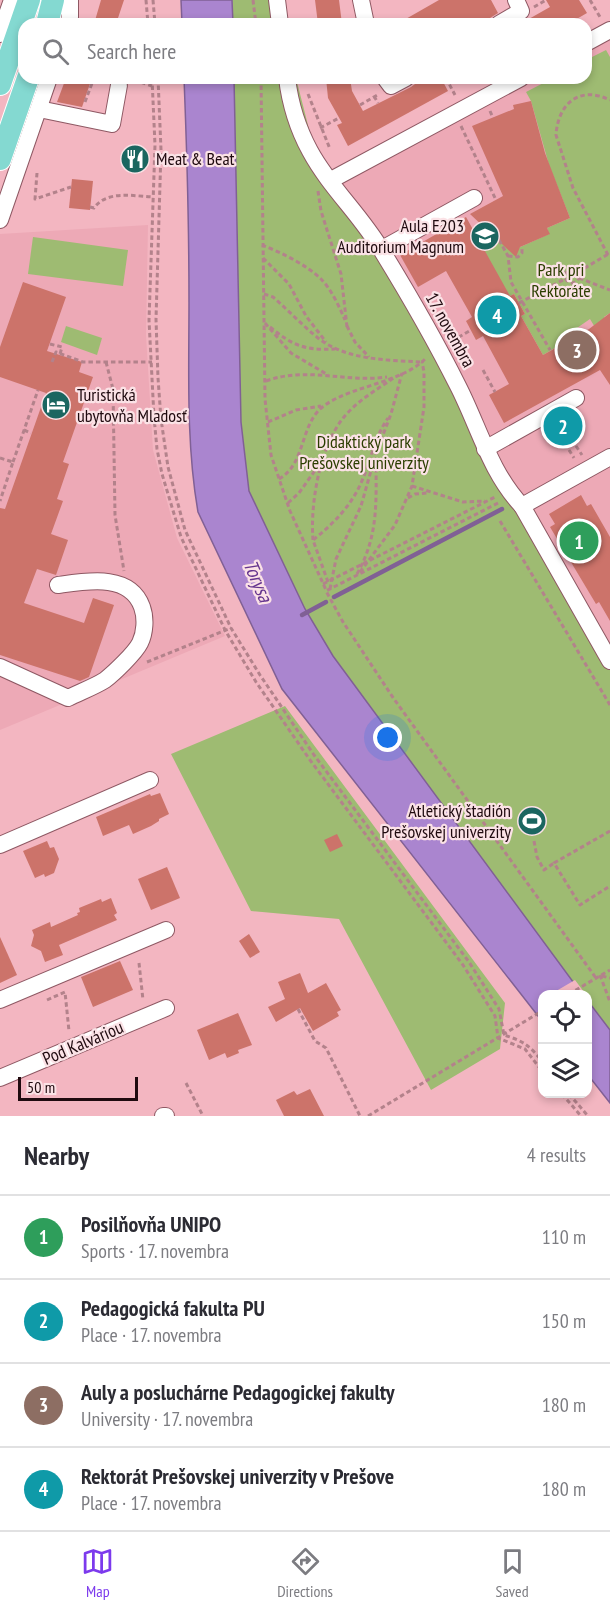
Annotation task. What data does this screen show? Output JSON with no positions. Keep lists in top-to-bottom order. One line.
{"streets":{"street":["17. novembra","Pod Kalváriou"]},"water":["Torysa"],"parks":["Park pri Rektoráte","Didaktický park Prešovskej univerzity"],"places":{"restaurant":["Meat & Beat"],"school or university":["Aula E203 Auditorium Magnum"],"hotel":["Turistická ubytovňa Mladosť"],"sports":["Atletický štadión Prešovskej univerzity"]},"scale_bar":"50 m","page":{"search":"Search here","pins":["4","3","2","1"],"scale":"50 m","heading":["Nearby","4 results"],"list":[{"mark":"1","name":"Posilňovňa UNIPO","note":"Sports · 17. novembra","value":"110 m"},{"mark":"2","name":"Pedagogická fakulta PU","note":"Place · 17. novembra","value":"150 m"},{"mark":"3","name":"Auly a posluchárne Pedagogickej fakulty","note":"University · 17. novembra","value":"180 m"},{"mark":"4","name":"Rektorát Prešovskej univerzity v Prešove","note":"Place · 17. novembra","value":"180 m"}],"nav":["Map","Directions","Saved"]}}
